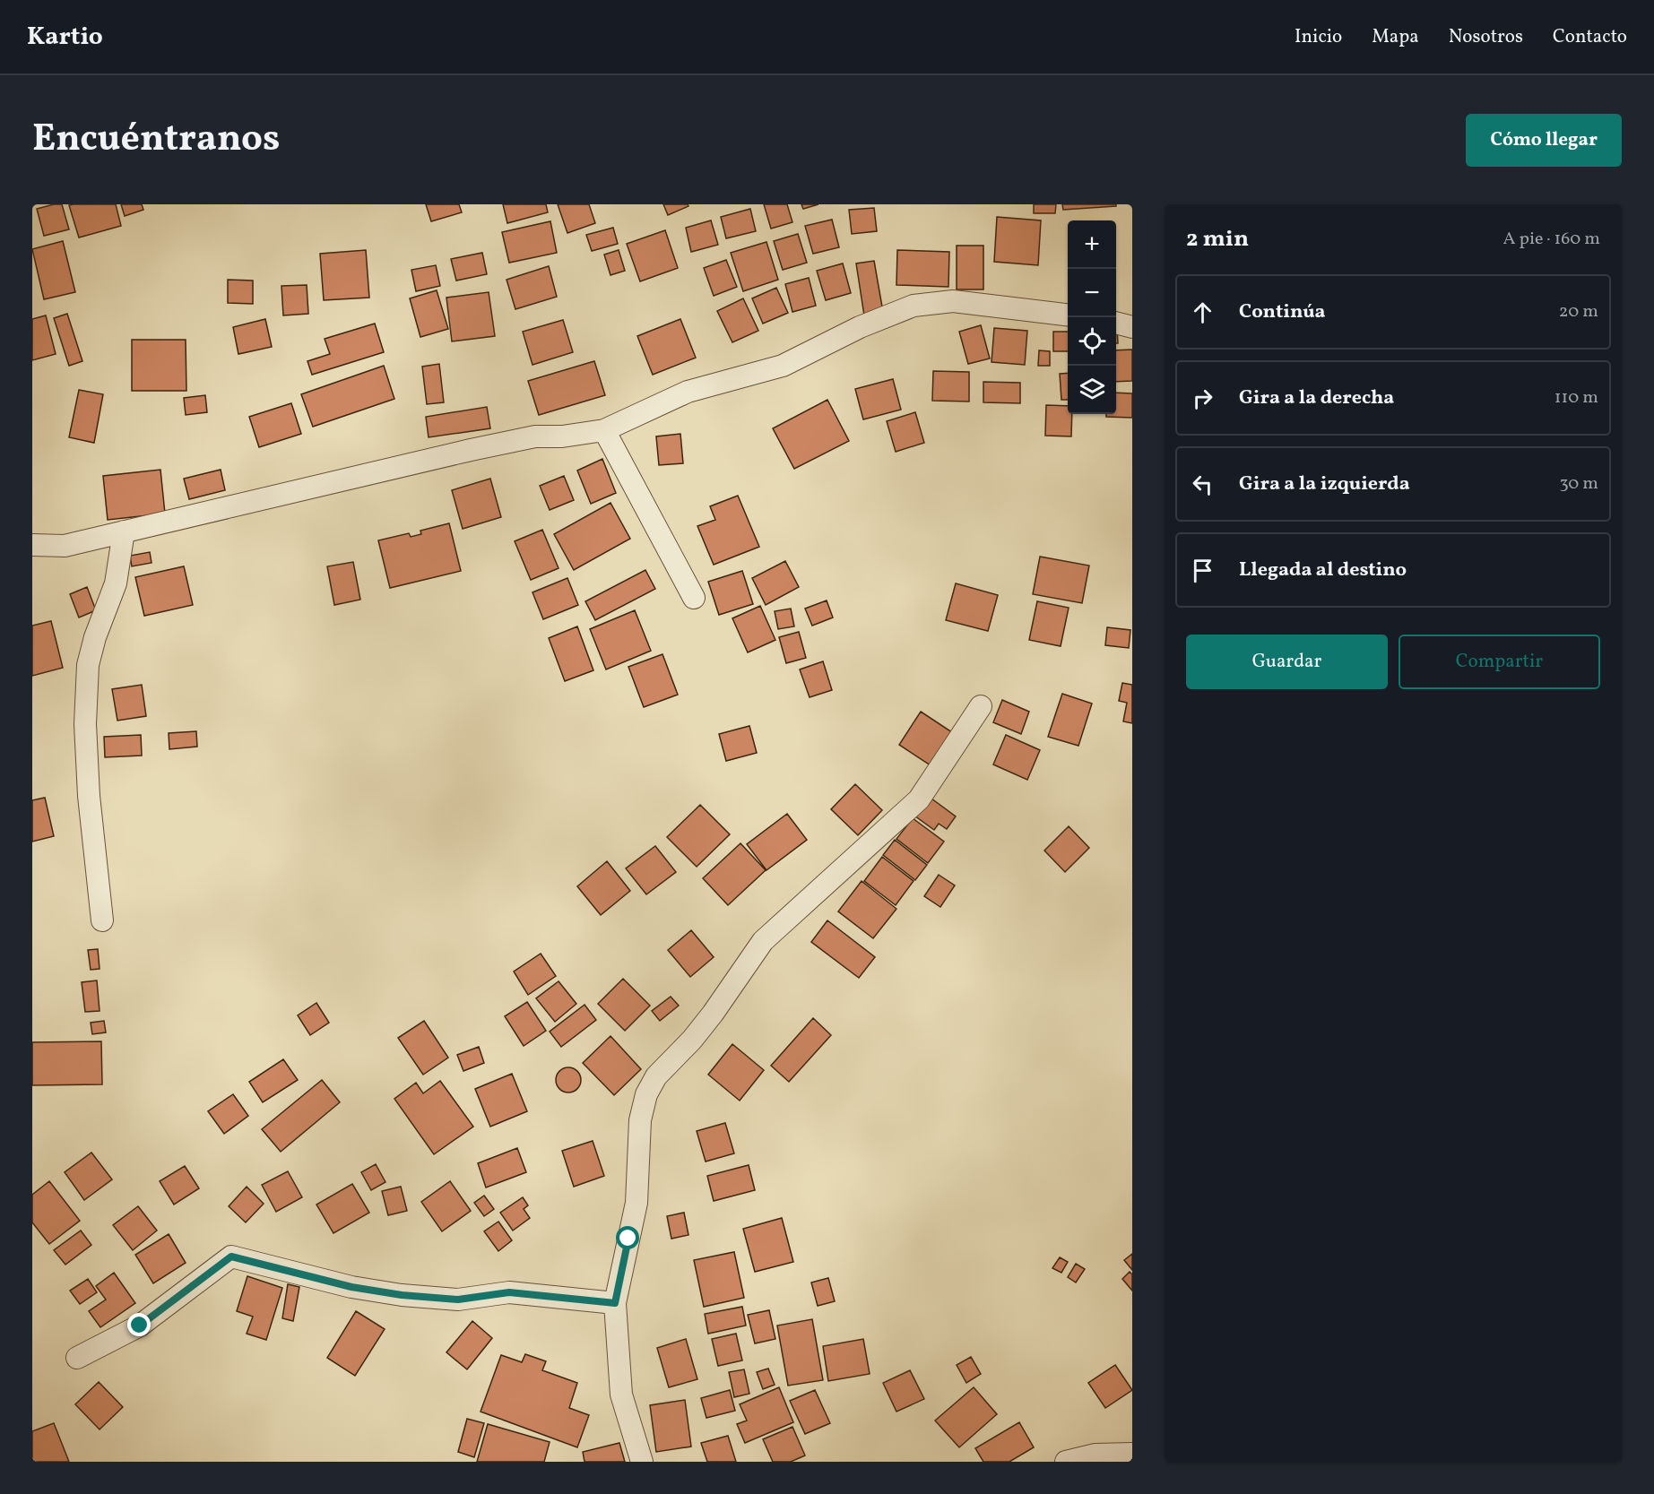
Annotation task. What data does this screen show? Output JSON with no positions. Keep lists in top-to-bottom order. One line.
{"page":{"header":"Kartio","nav":["Inicio","Mapa","Nosotros","Contacto"],"title":"Encuéntranos","buttons":["Cómo llegar",["Guardar","Compartir"]],"heading":["2 min","A pie · 160 m"],"map_buttons":["+","−"],"list":[["Continúa","20 m"],["Gira a la derecha","110 m"],["Gira a la izquierda","30 m"],"Llegada al destino"]}}
